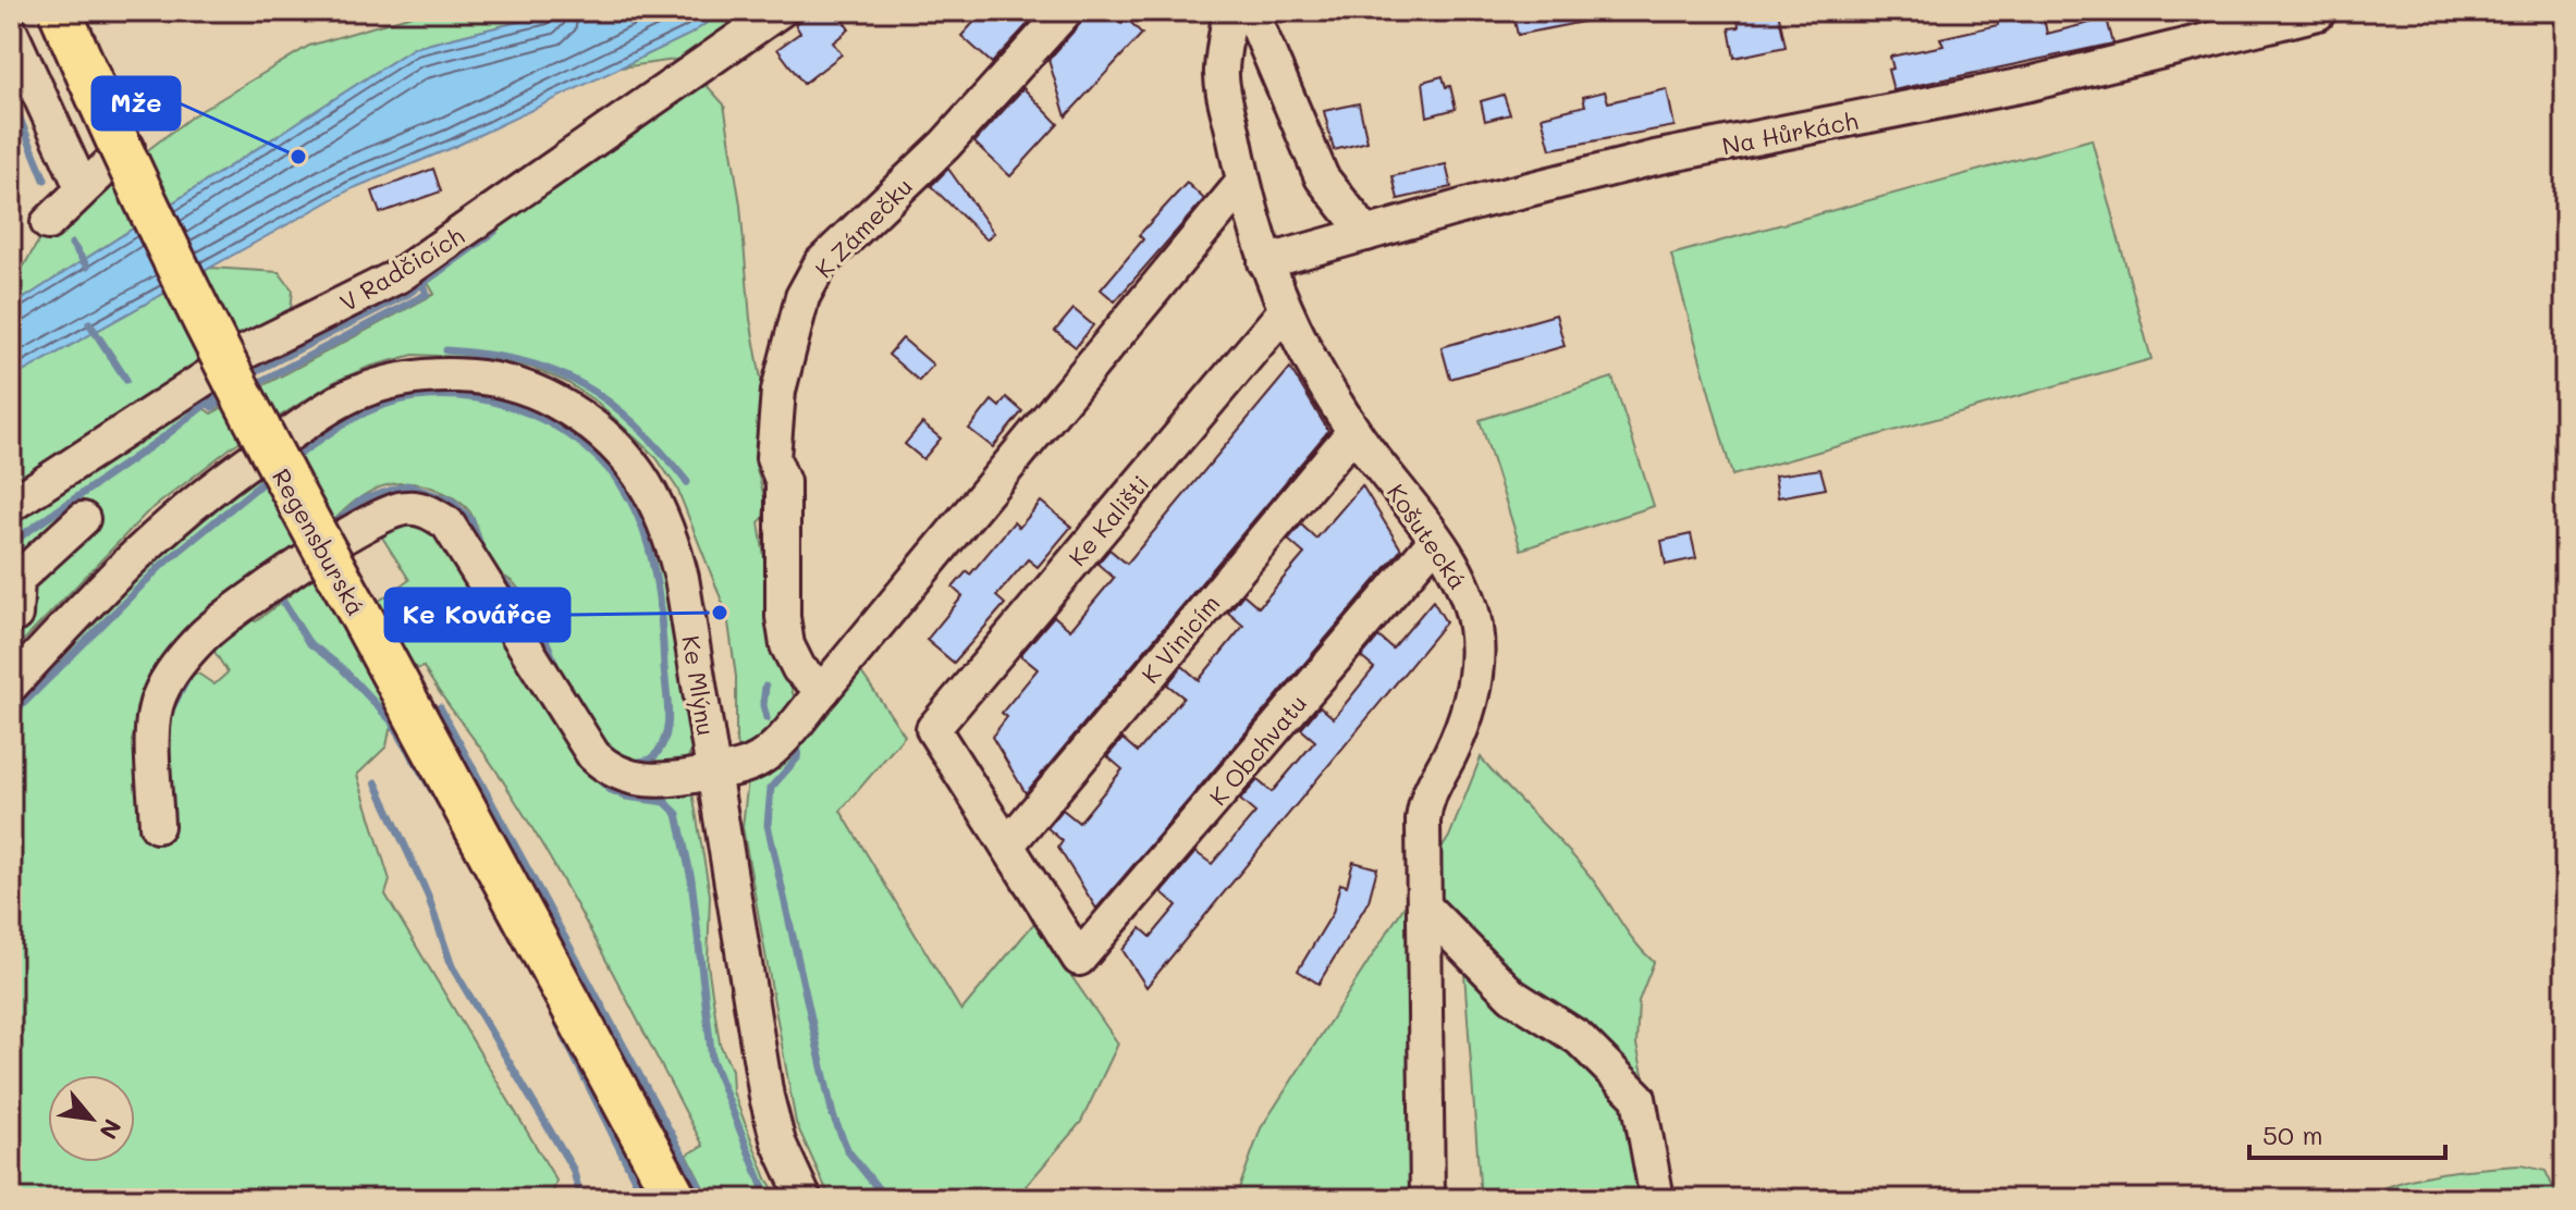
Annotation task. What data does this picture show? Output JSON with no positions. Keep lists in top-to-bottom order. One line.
{"streets":{"main road":["Regensburská"],"street":["Na Hůrkách","K Zámečku","V Radčicích","Ke Kališti","Košutecká","K Vinicím","Ke Mlýnu","K Obchvatu"]},"crossings":[["Na Hůrkách","Košutecká"],["Ke Kališti","Košutecká"],["Ke Kališti","K Vinicím"],["Ke Kališti","K Obchvatu"],["Košutecká","K Vinicím"],["Košutecká","K Obchvatu"],["K Vinicím","K Obchvatu"]],"places":["Mže","Ke Kovářce"],"scale_bar":"50 m","north":"bottom right"}
